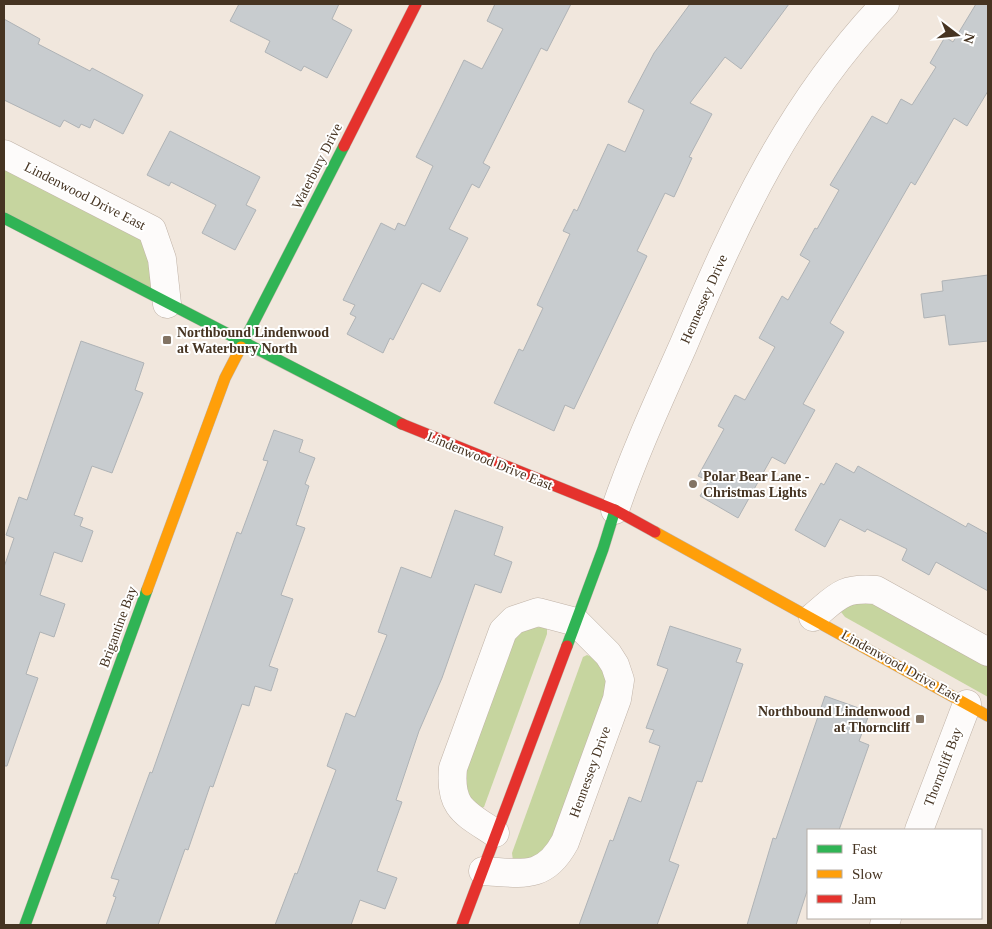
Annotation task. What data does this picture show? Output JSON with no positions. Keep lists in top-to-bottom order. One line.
{"streets":{"street":["Waterbury Drive","Lindenwood Drive East","Hennessey Drive","Brigantine Bay","Thorncliff Bay"]},"crossings":[["Waterbury Drive","Lindenwood Drive East"],["Waterbury Drive","Brigantine Bay"],["Lindenwood Drive East","Hennessey Drive"],["Lindenwood Drive East","Brigantine Bay"],["Lindenwood Drive East","Thorncliff Bay"]],"places":{"transit":["Northbound Lindenwood at Waterbury North","Northbound Lindenwood at Thorncliff"],"other":["Polar Bear Lane - Christmas Lights"]},"legend":["Fast","Slow","Jam"],"north":"right"}
